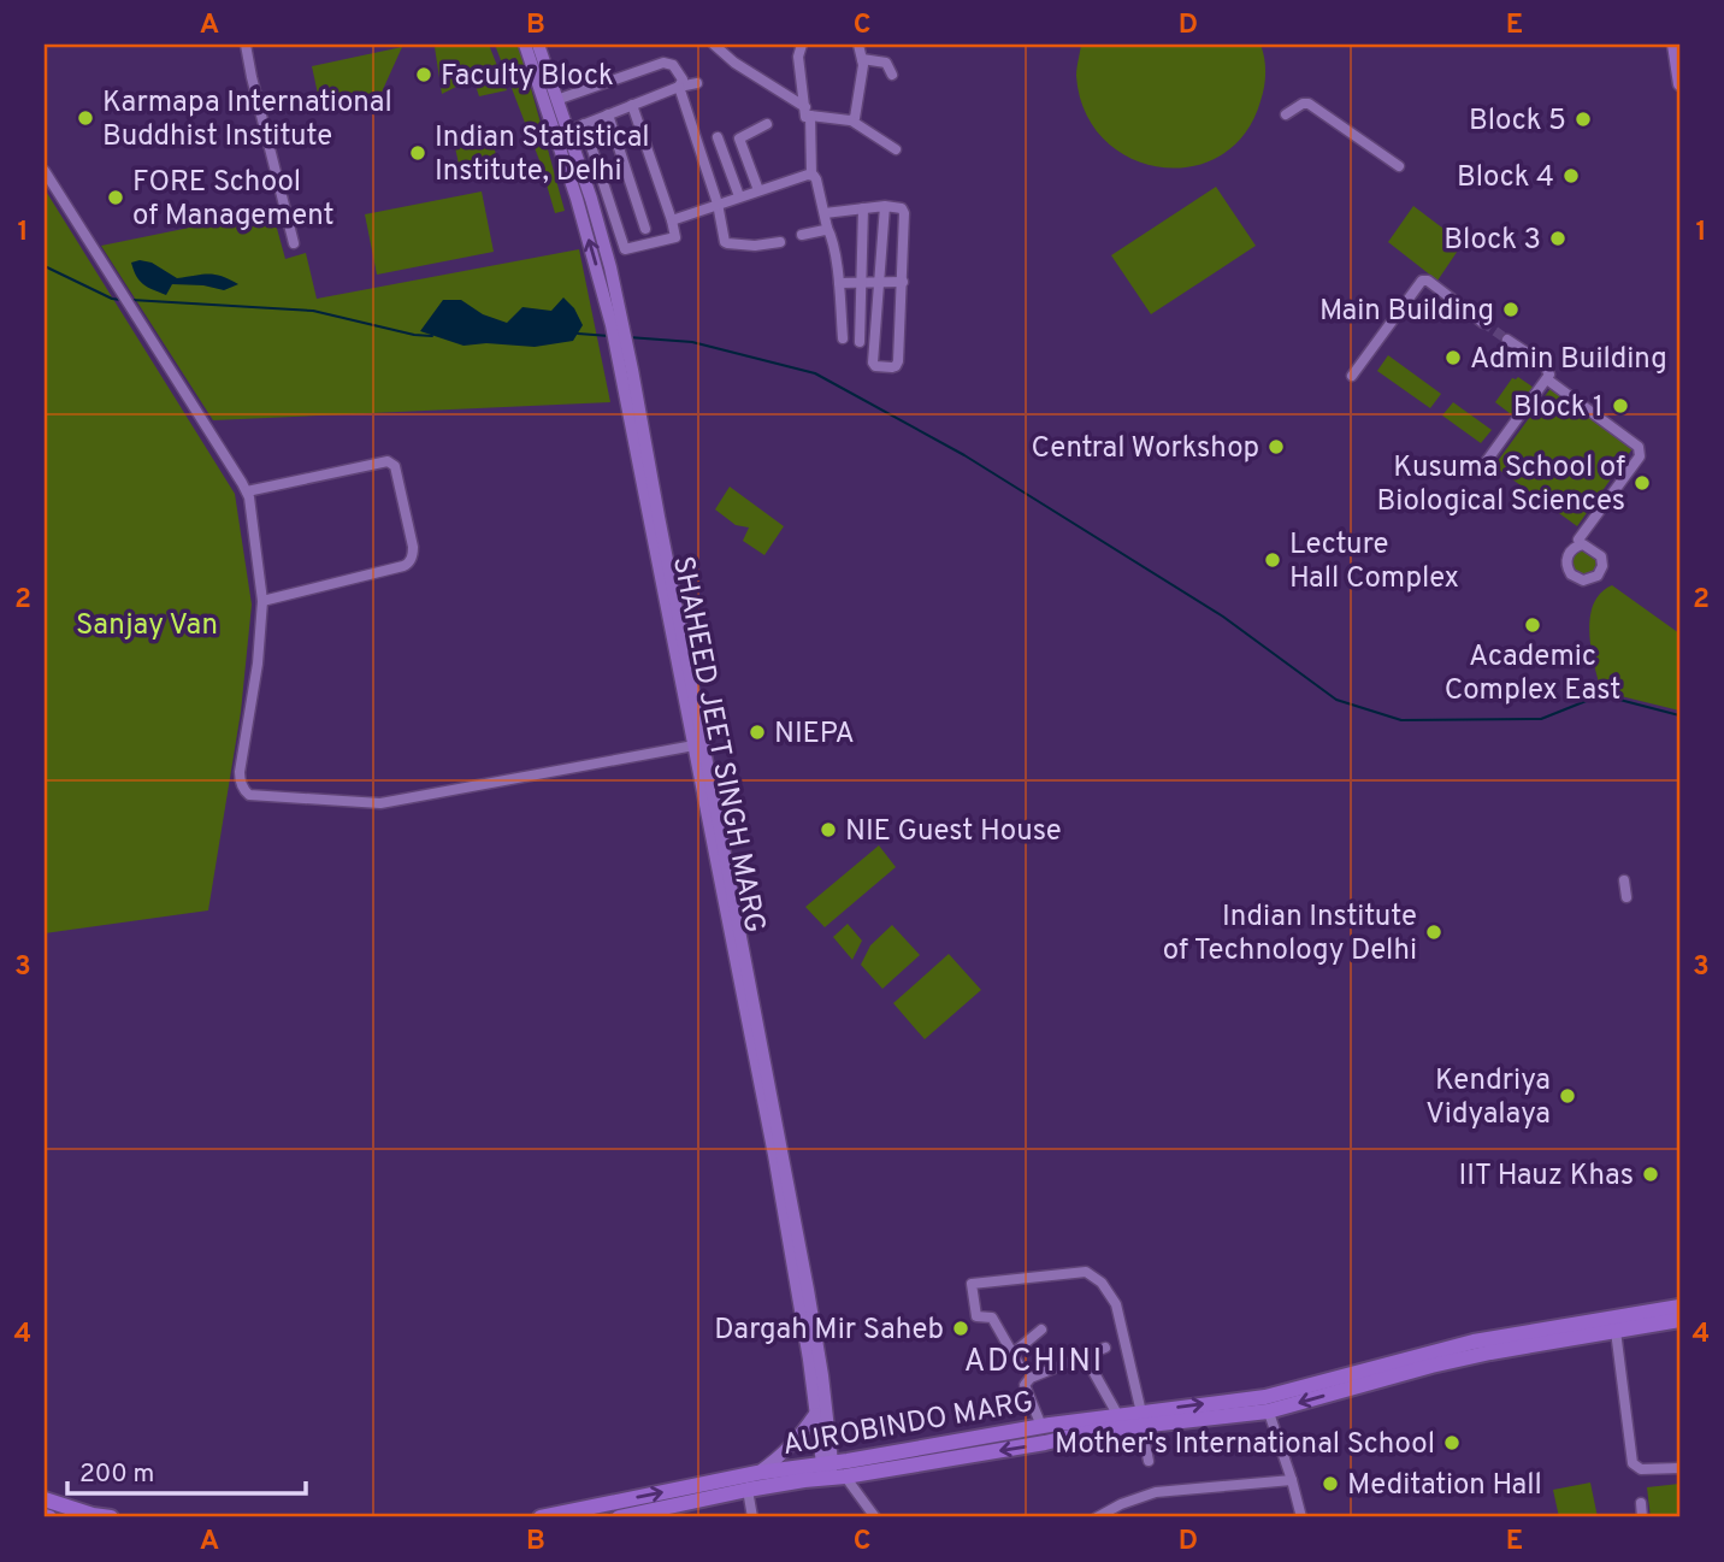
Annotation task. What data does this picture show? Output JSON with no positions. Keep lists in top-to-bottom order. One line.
{"streets":{"highway":["AUROBINDO MARG"],"main road":["SHAHEED JEET SINGH MARG"]},"crossings":[["SHAHEED JEET SINGH MARG","AUROBINDO MARG"]],"districts":["ADCHINI"],"parks":["Sanjay Van"],"places":["Faculty Block","Karmapa International Buddhist Institute","Block 5","Indian Statistical Institute, Delhi","Block 4","FORE School of Management","Block 3","Main Building","Admin Building","Block 1","Central Workshop","Kusuma School of Biological Sciences","Lecture Hall Complex","Academic Complex East","NIEPA","NIE Guest House","Indian Institute of Technology Delhi","Kendriya Vidyalaya","IIT Hauz Khas","Dargah Mir Saheb","Mother's International School","Meditation Hall"],"scale_bar":"200 m","grid":{"columns":["A","B","C","D","E"],"rows":["1","2","3","4"]}}
